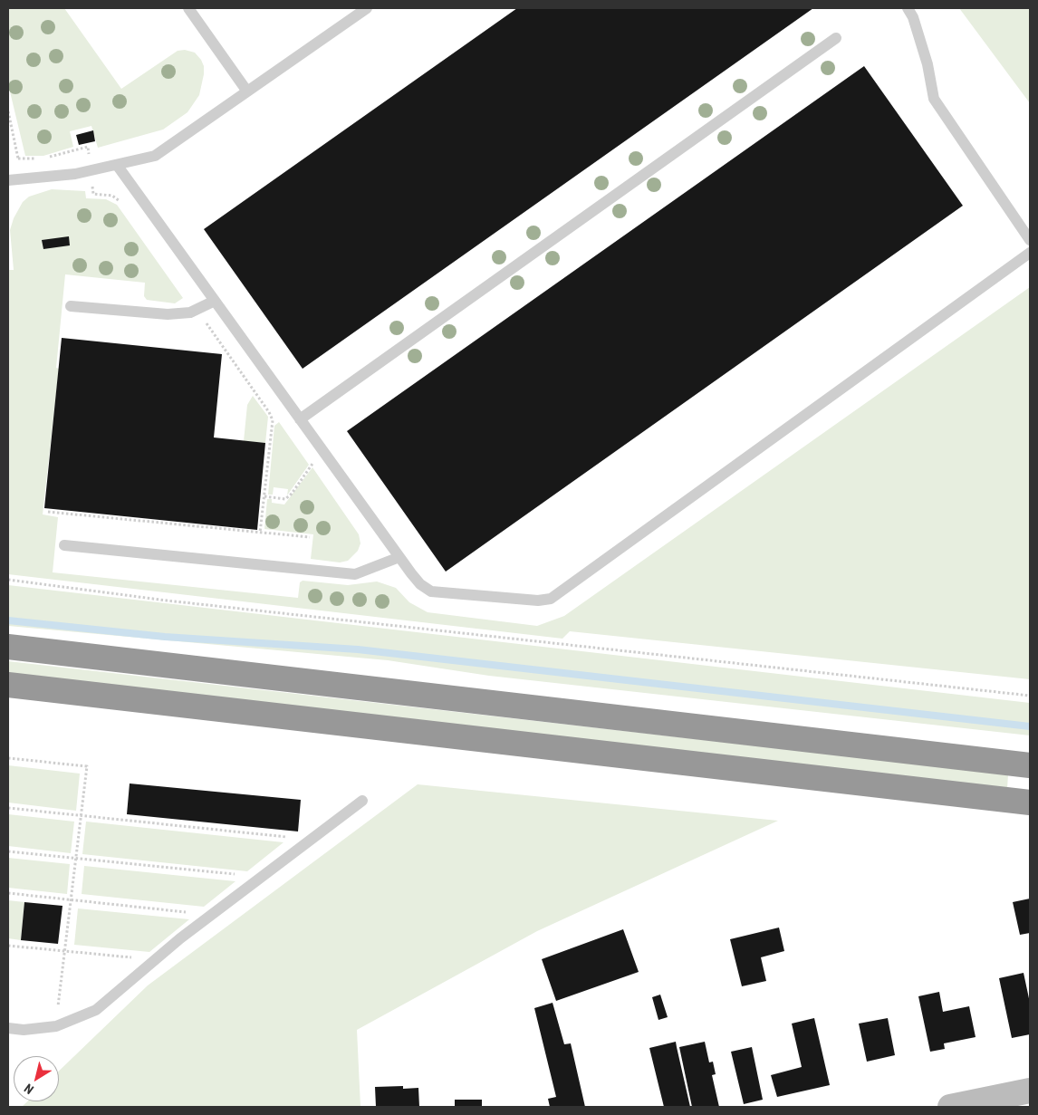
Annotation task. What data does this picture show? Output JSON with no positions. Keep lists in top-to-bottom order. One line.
{"north":"bottom left"}
